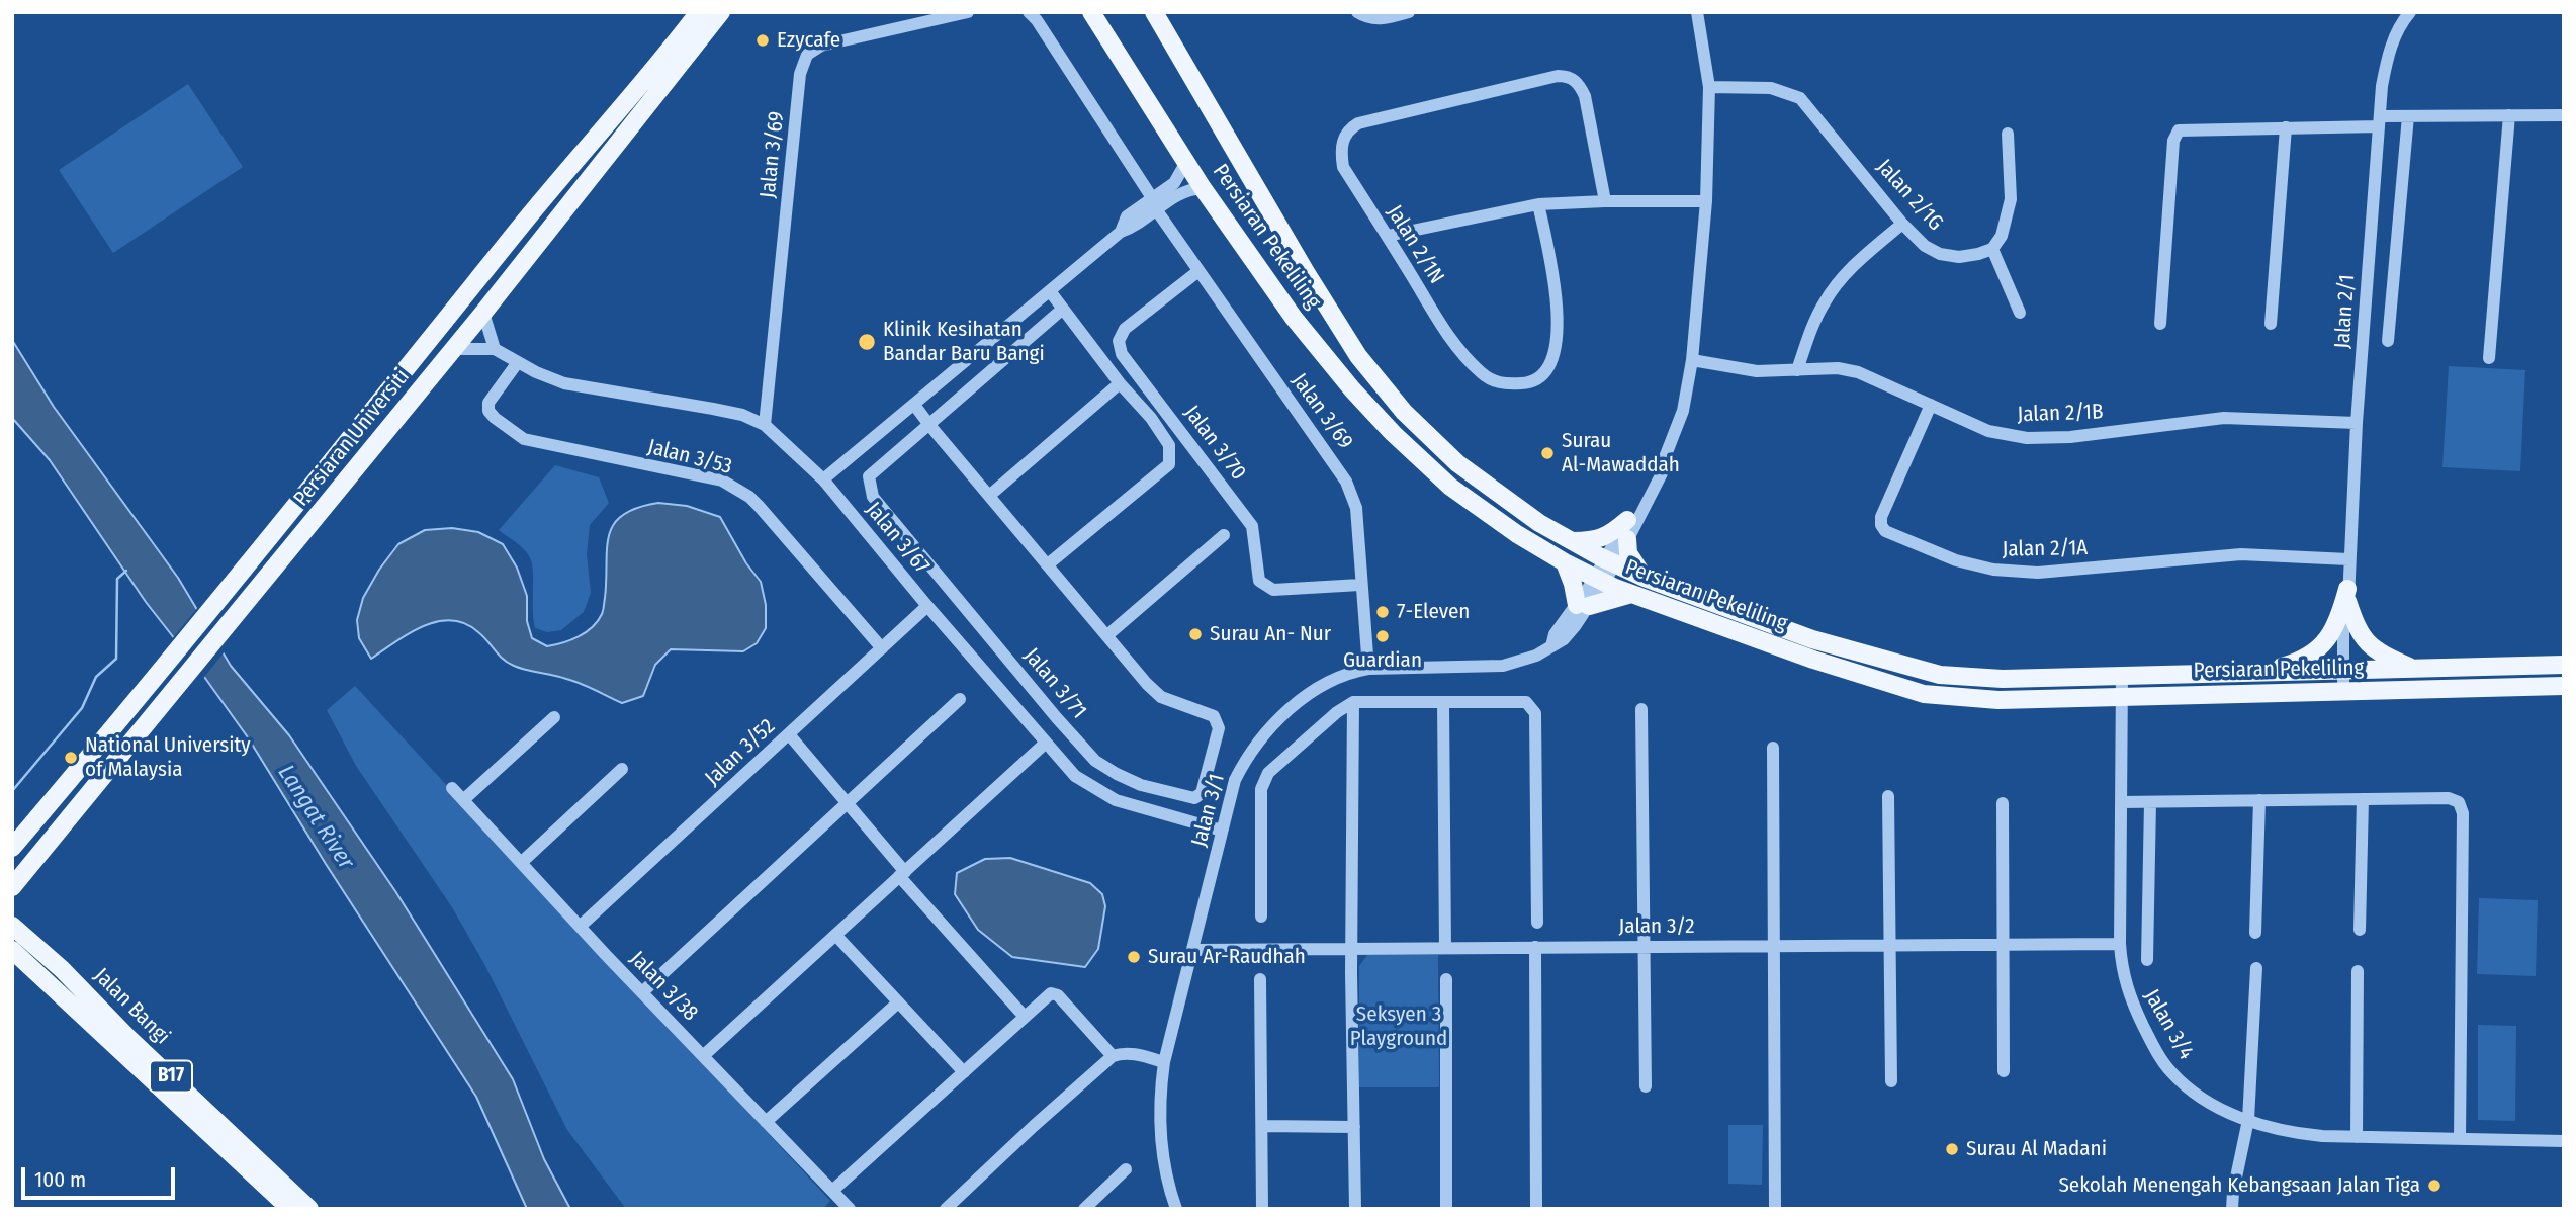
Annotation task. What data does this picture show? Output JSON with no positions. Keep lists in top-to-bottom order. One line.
{"streets":{"main road":["Persiaran Pekeliling","Persiaran Universiti","Jalan Bangi","B17"],"street":["Jalan 3/69","Jalan 2/1G","Jalan 2/1N","Jalan 2/1","Jalan 2/1B","Jalan 3/70","Jalan 3/53","Jalan 3/67","Jalan 2/1A","Jalan 3/71","Jalan 3/52","Jalan 3/1","Jalan 3/2","Jalan 3/38","Jalan 3/4"]},"crossings":[["Jalan 3/69","Jalan 3/70"],["Jalan 3/69","Jalan 3/67"],["Jalan 3/69","Jalan 3/1"],["Persiaran Pekeliling","Jalan 2/1"],["Persiaran Pekeliling","Jalan 3/1"],["Persiaran Pekeliling","Jalan 3/4"],["Jalan 2/1","Jalan 2/1B"],["Jalan 2/1","Jalan 2/1A"],["Jalan 2/1B","Jalan 2/1A"],["Jalan 3/53","Jalan 3/67"],["Jalan 3/53","Jalan 3/52"],["Jalan 3/67","Jalan 3/52"],["Jalan 3/67","Jalan 3/1"],["Jalan 3/52","Jalan 3/38"],["Jalan 3/1","Jalan 3/2"],["Jalan 3/2","Jalan 3/4"]],"water":["Langat River"],"parks":["Seksyen 3 Playground"],"places":["Ezycafe","Klinik Kesihatan Bandar Baru Bangi","Surau Al-Mawaddah","7-Eleven","Surau An- Nur","Guardian","National University of Malaysia","Surau Ar-Raudhah","Surau Al Madani","Sekolah Menengah Kebangsaan Jalan Tiga"],"scale_bar":"100 m"}
